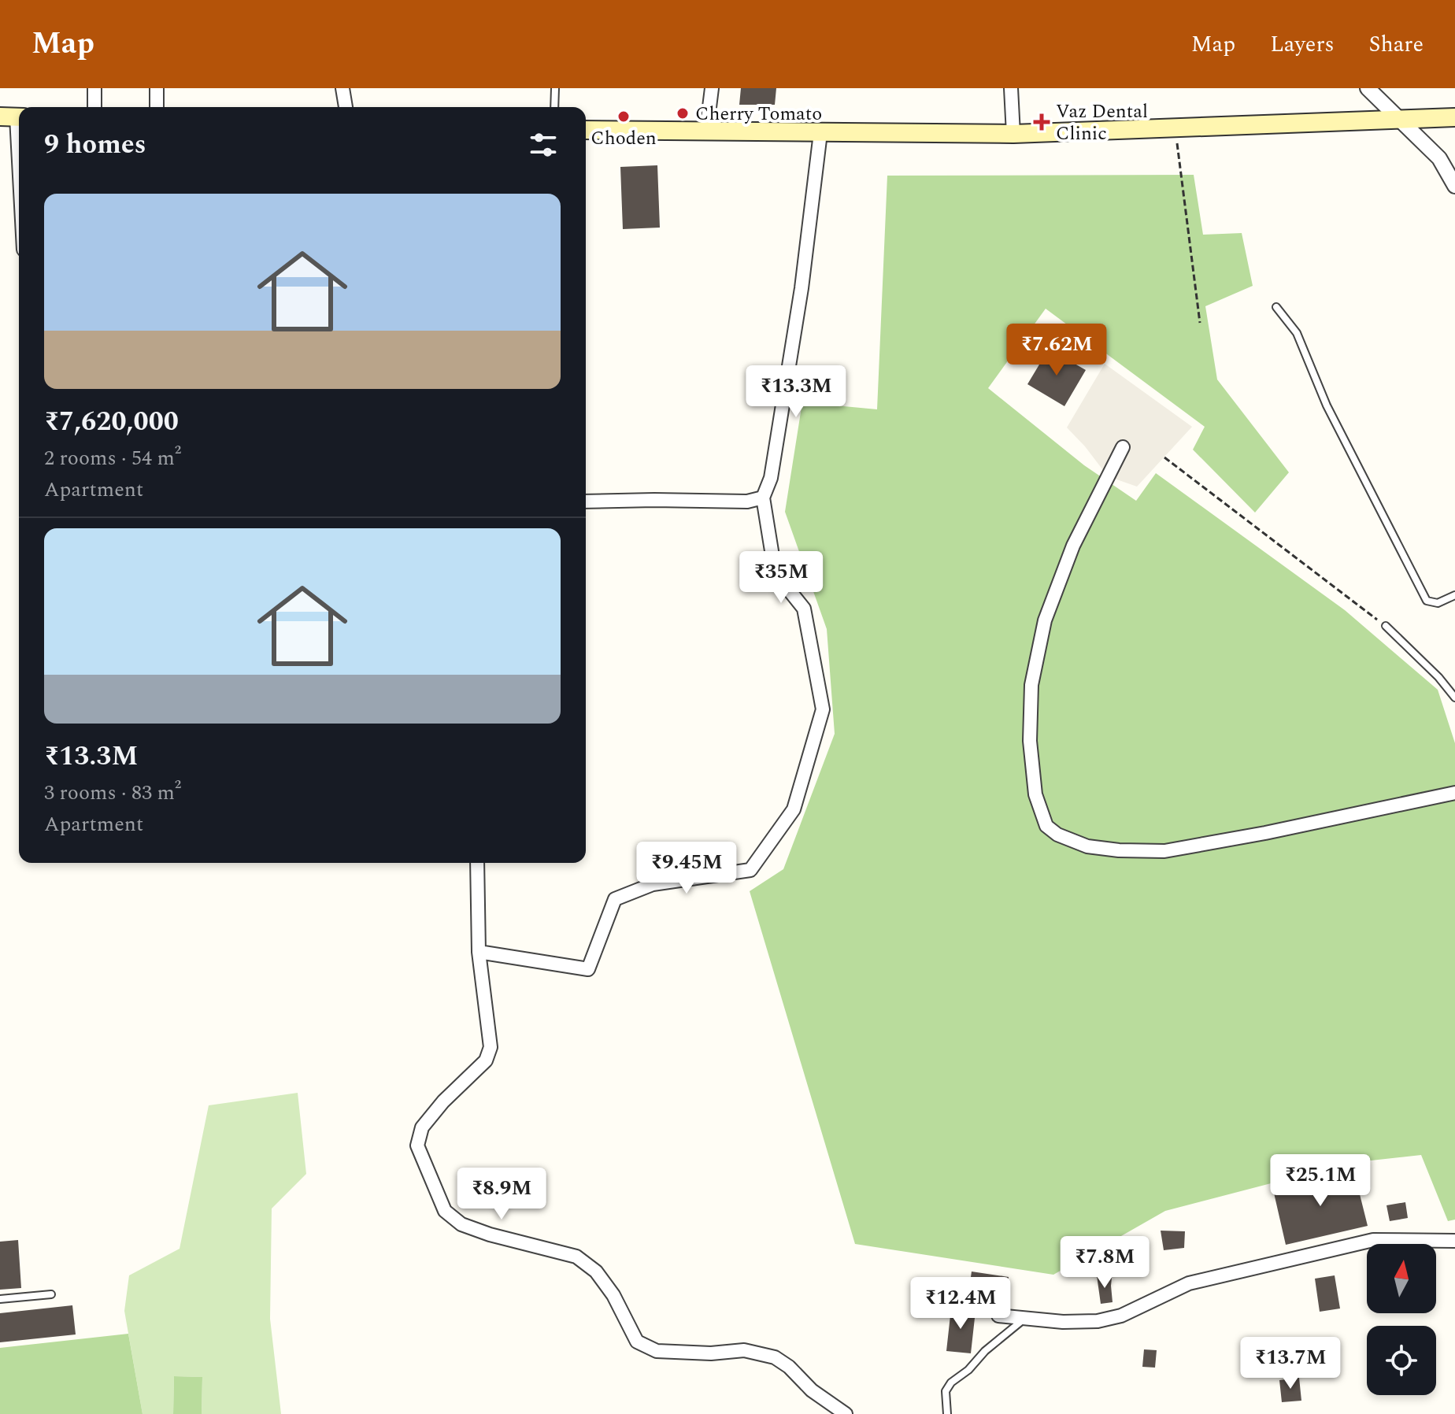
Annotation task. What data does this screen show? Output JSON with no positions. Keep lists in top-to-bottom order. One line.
{"places":{"other":["Cherry Tomato","Choden"],"health":["Vaz Dental Clinic"]},"north":"top","page":{"header":"Map","nav":["Map","Layers","Share"],"heading":"9 homes","list":[{"name":"₹7,620,000","note":"2 rooms · 54 m² · Apartment"},{"name":"₹13.3M","note":"3 rooms · 83 m² · Apartment"}],"price":["₹7.62M","₹13.3M","₹35M","₹9.45M","₹25.1M","₹8.9M","₹7.8M","₹12.4M","₹13.7M"]}}
